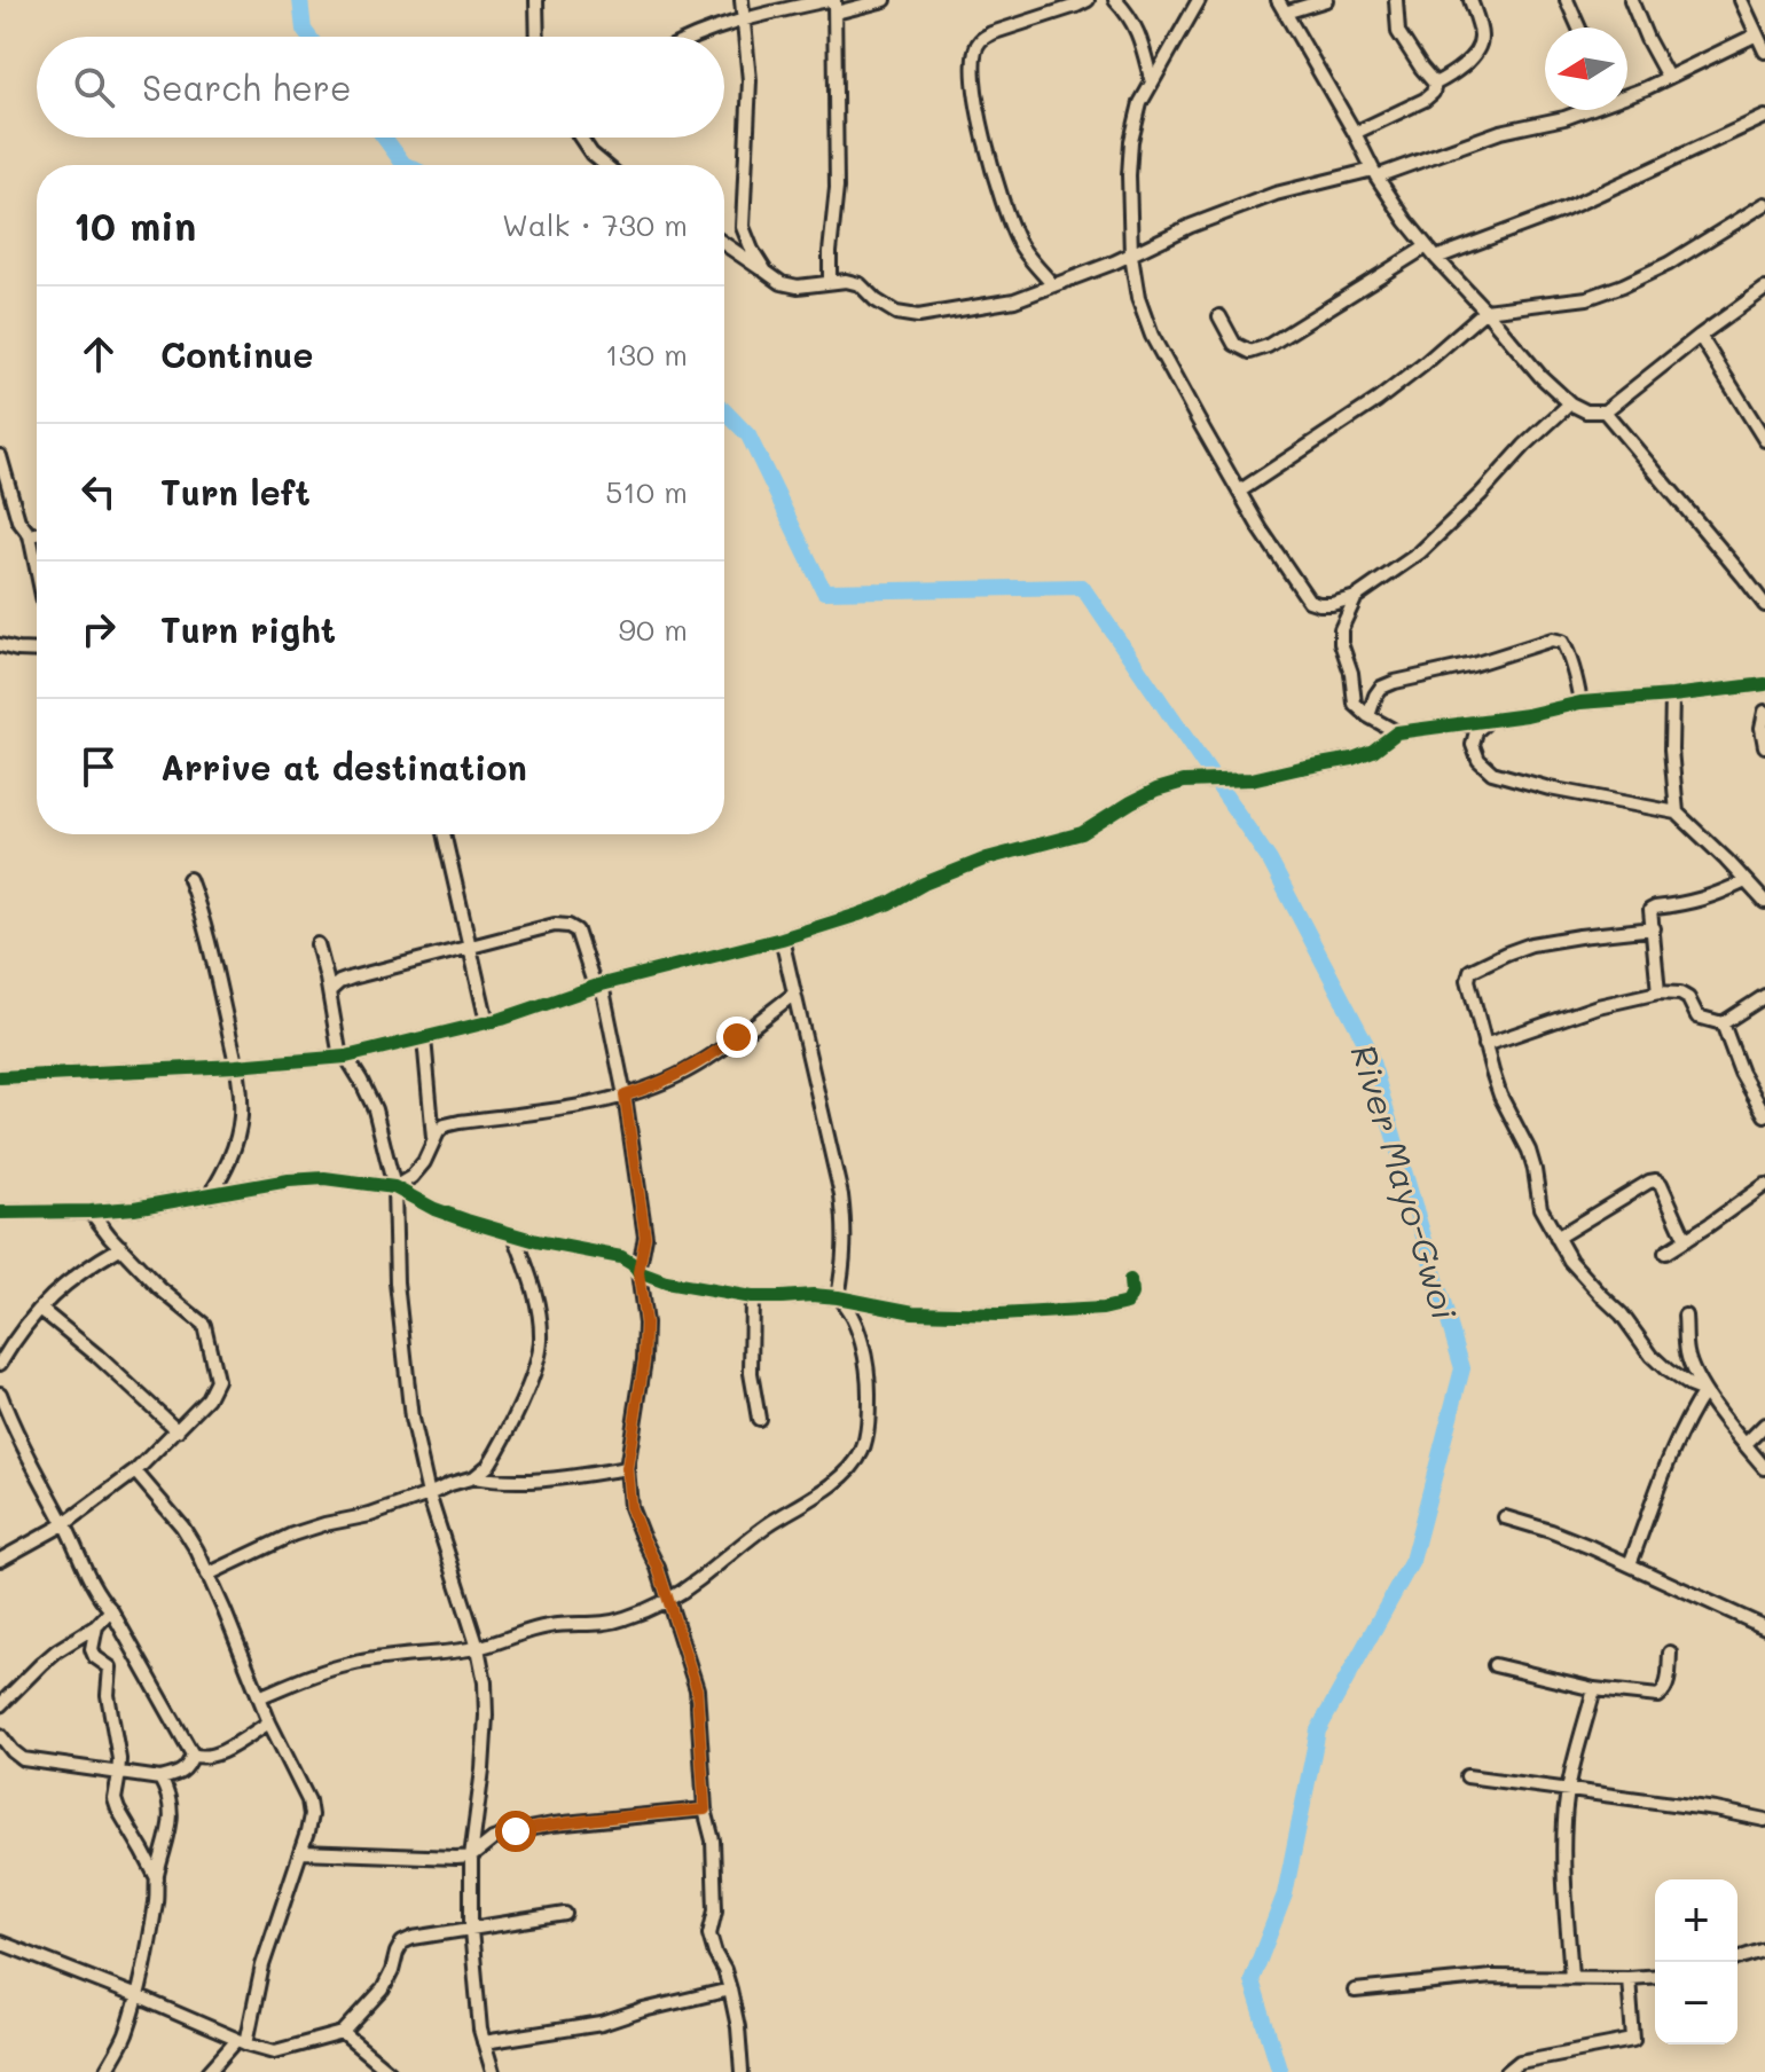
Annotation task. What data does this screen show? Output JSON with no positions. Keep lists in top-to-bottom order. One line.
{"water":["River Mayo-Gwoi"],"north":"left","page":{"search":"Search here","heading":["10 min","Walk · 730 m"],"list":[["Continue","130 m"],["Turn left","510 m"],["Turn right","90 m"],"Arrive at destination"],"map_buttons":["+","−"]}}
